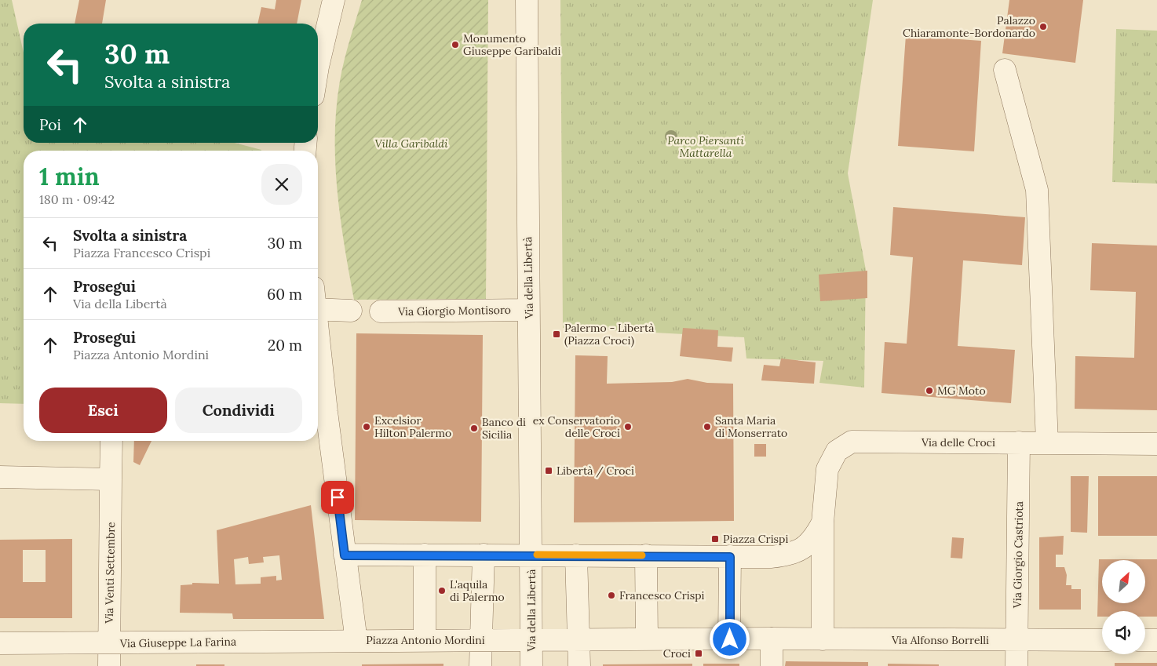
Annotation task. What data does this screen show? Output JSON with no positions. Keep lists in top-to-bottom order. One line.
{"streets":{"street":["Via della Libertà","Via Giorgio Montisoro","Via delle Croci","Via Giorgio Castriota","Via Venti Settembre","Piazza Antonio Mordini","Via Alfonso Borrelli","Via Giuseppe La Farina"]},"crossings":[["Via della Libertà","Via Giorgio Montisoro"],["Via della Libertà","Piazza Antonio Mordini"],["Via delle Croci","Via Giorgio Castriota"],["Via delle Croci","Via Alfonso Borrelli"],["Via Giorgio Castriota","Via Alfonso Borrelli"],["Via Venti Settembre","Via Giuseppe La Farina"],["Piazza Antonio Mordini","Via Alfonso Borrelli"],["Piazza Antonio Mordini","Via Giuseppe La Farina"]],"parks":["Parco Piersanti Mattarella","Villa Garibaldi"],"places":{"other":["Palazzo Chiaramonte-Bordonardo","Monumento Giuseppe Garibaldi","MG Moto","Excelsior Hilton Palermo","ex Conservatorio delle Croci","Santa Maria di Monserrato","Banco di Sicilia","L'aquila di Palermo","Francesco Crispi"],"transit":["Palermo - Libertà (Piazza Croci)","Libertà / Croci","Piazza Crispi","Croci"]},"north":"top right","page":{"turn":["30 m","Svolta a sinistra"],"then":"Poi","heading":["1 min","180 m · 09:42"],"list":[{"name":"Svolta a sinistra","note":"Piazza Francesco Crispi","value":"30 m"},{"name":"Prosegui","note":"Via della Libertà","value":"60 m"},{"name":"Prosegui","note":"Piazza Antonio Mordini","value":"20 m"}],"buttons":["Esci","Condividi"]}}
